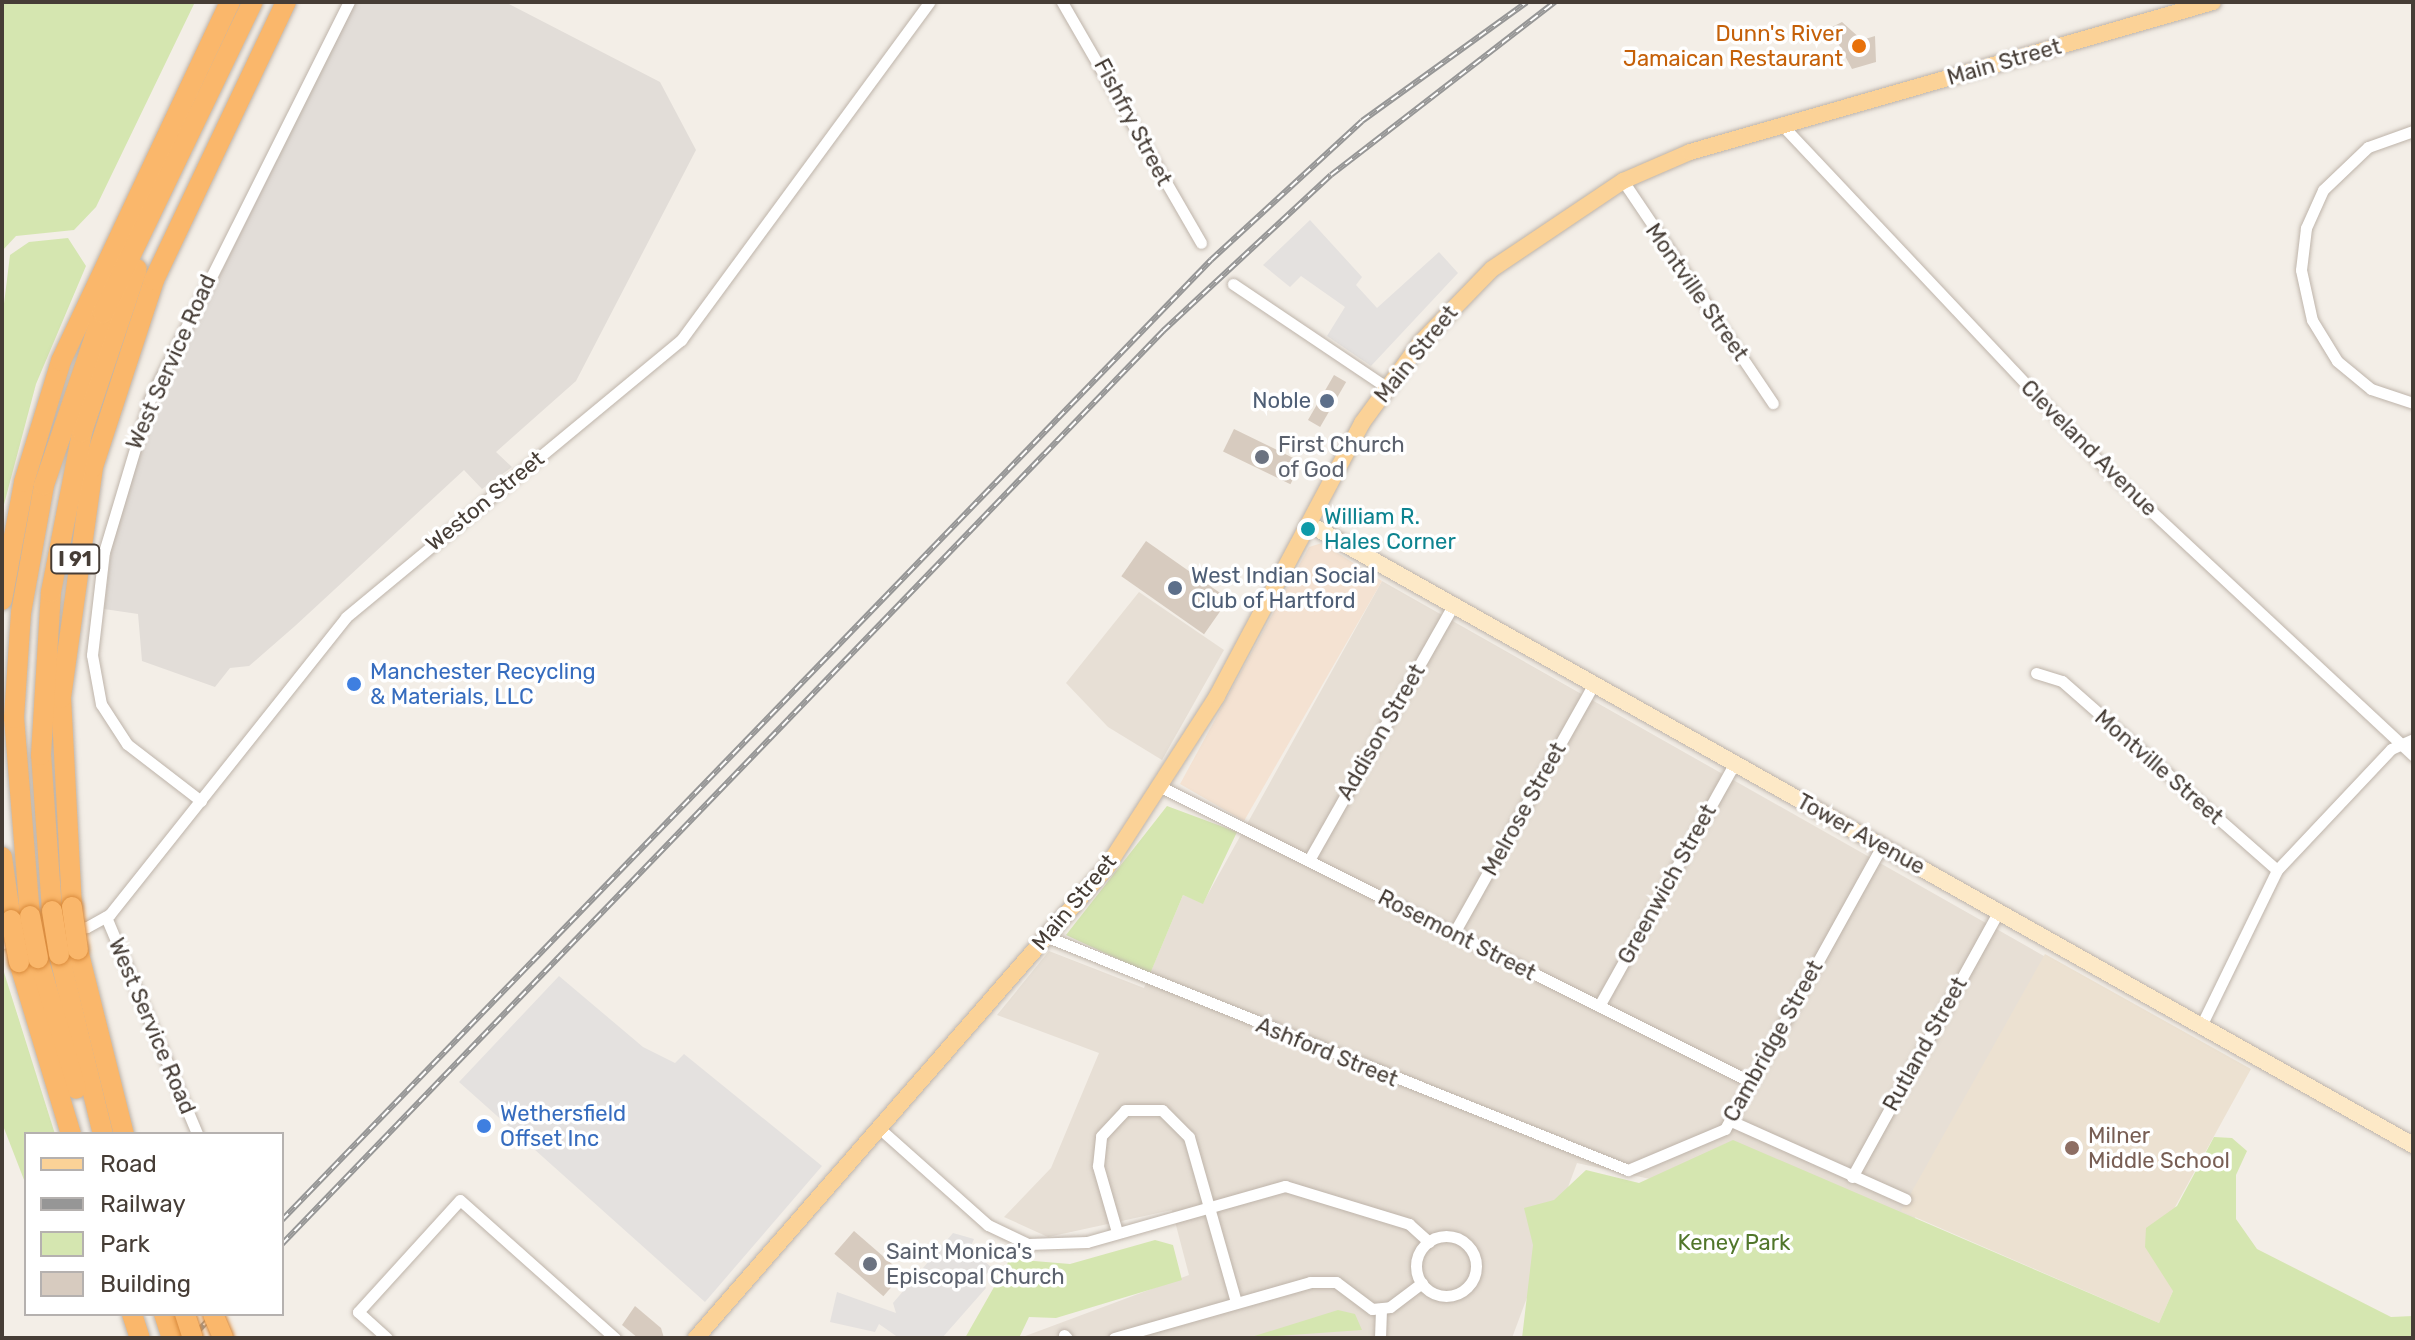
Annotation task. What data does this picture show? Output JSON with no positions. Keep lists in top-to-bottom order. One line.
{"streets":{"highway":["I 91"],"main road":["Main Street","Tower Avenue"],"street":["Fishfry Street","Montville Street","West Service Road","Cleveland Avenue","Weston Street","Addison Street","Melrose Street","Greenwich Street","Rosemont Street","Cambridge Street","Rutland Street","Ashford Street"]},"crossings":[["Main Street","Montville Street"],["Main Street","Cleveland Avenue"],["Main Street","Tower Avenue"],["Main Street","Rosemont Street"],["Main Street","Ashford Street"],["West Service Road","Weston Street"],["Addison Street","Tower Avenue"],["Addison Street","Rosemont Street"],["Melrose Street","Tower Avenue"],["Melrose Street","Rosemont Street"],["Tower Avenue","Greenwich Street"],["Tower Avenue","Cambridge Street"],["Tower Avenue","Rutland Street"],["Greenwich Street","Rosemont Street"],["Rosemont Street","Cambridge Street"],["Cambridge Street","Ashford Street"]],"parks":["Keney Park"],"places":["Dunn's River Jamaican Restaurant","Noble","First Church of God","William R. Hales Corner","West Indian Social Club of Hartford","Manchester Recycling & Materials, LLC","Wethersfield Offset Inc","Milner Middle School","Saint Monica's Episcopal Church"],"legend":["Road","Railway","Park","Building"]}
